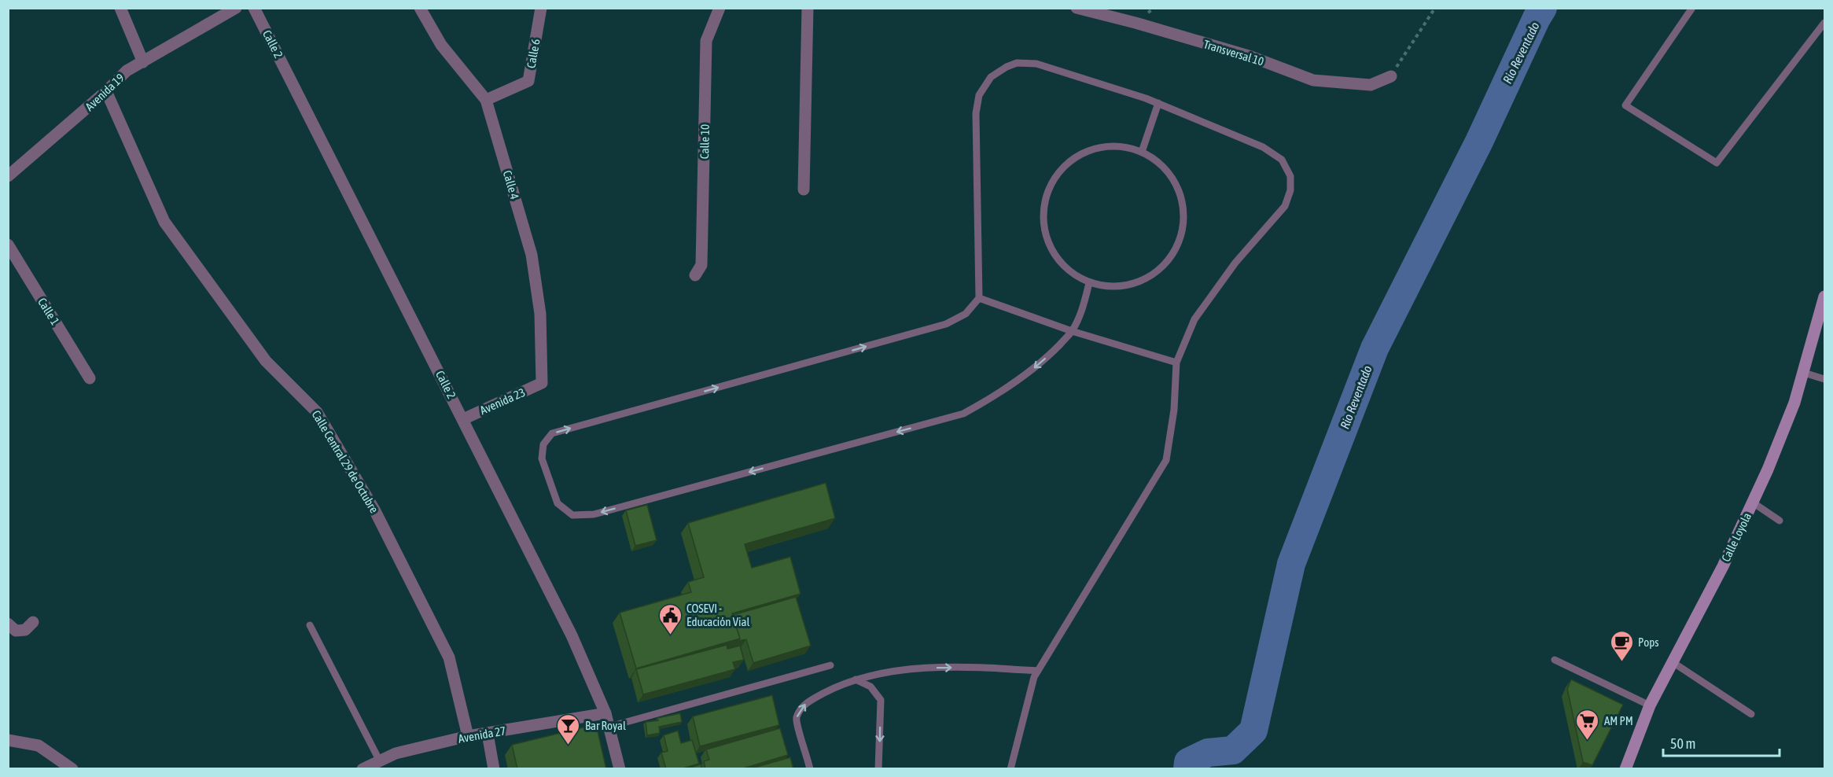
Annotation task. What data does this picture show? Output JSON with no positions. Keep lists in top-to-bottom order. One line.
{"streets":{"main road":["Calle Loyola"],"street":["Calle 2","Transversal 10","Calle 6","Avenida 19","Calle 10","Calle 4","Calle 1","Avenida 23","Calle Central 29 de Octubre","Avenida 27"]},"crossings":[["Calle 2","Avenida 23"],["Calle 2","Avenida 27"],["Calle 6","Calle 4"],["Avenida 19","Calle Central 29 de Octubre"],["Calle 4","Avenida 23"],["Calle Central 29 de Octubre","Avenida 27"]],"water":["Rio Reventado"],"places":{"public building":["COSEVI - Educación Vial"],"cafe":["Pops"],"supermarket":["AM PM"],"bar":["Bar Royal"]},"scale_bar":"50 m"}
